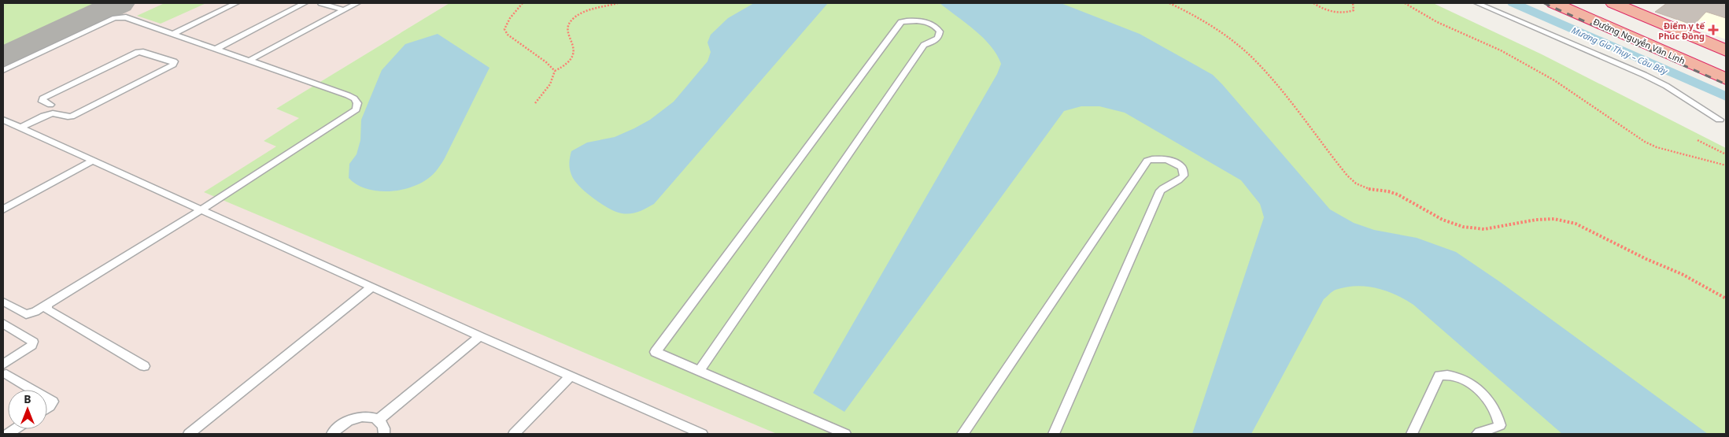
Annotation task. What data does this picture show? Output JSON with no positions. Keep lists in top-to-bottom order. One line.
{"streets":{"highway":["Đường Nguyễn Văn Linh"]},"water":["Mương Gia Thụy – Cầu Bây"],"places":{"health":["Điểm y tế Phúc Đồng"]},"north":"top"}
